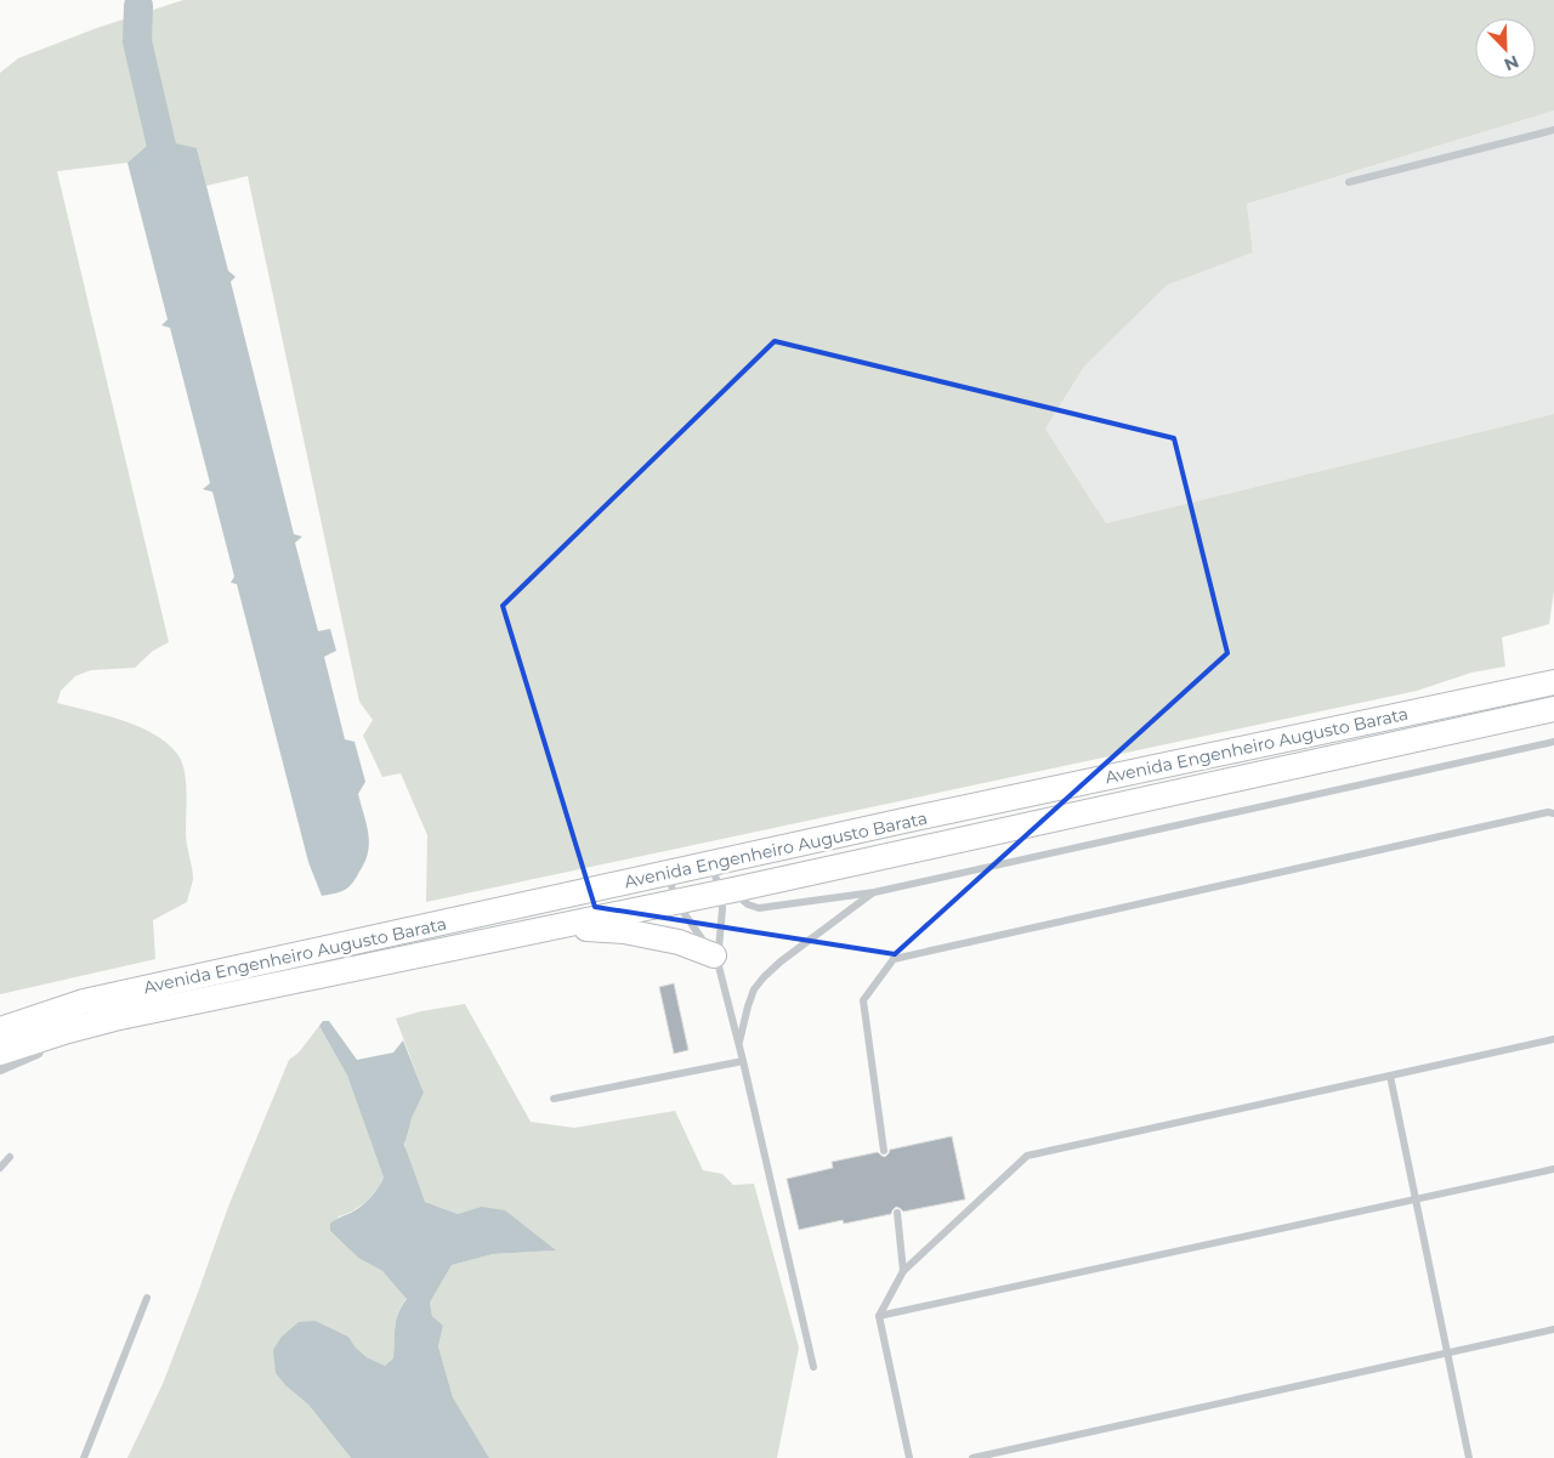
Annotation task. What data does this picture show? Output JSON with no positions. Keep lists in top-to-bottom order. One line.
{"streets":{"main road":["Avenida Engenheiro Augusto Barata"]},"north":"bottom right"}
